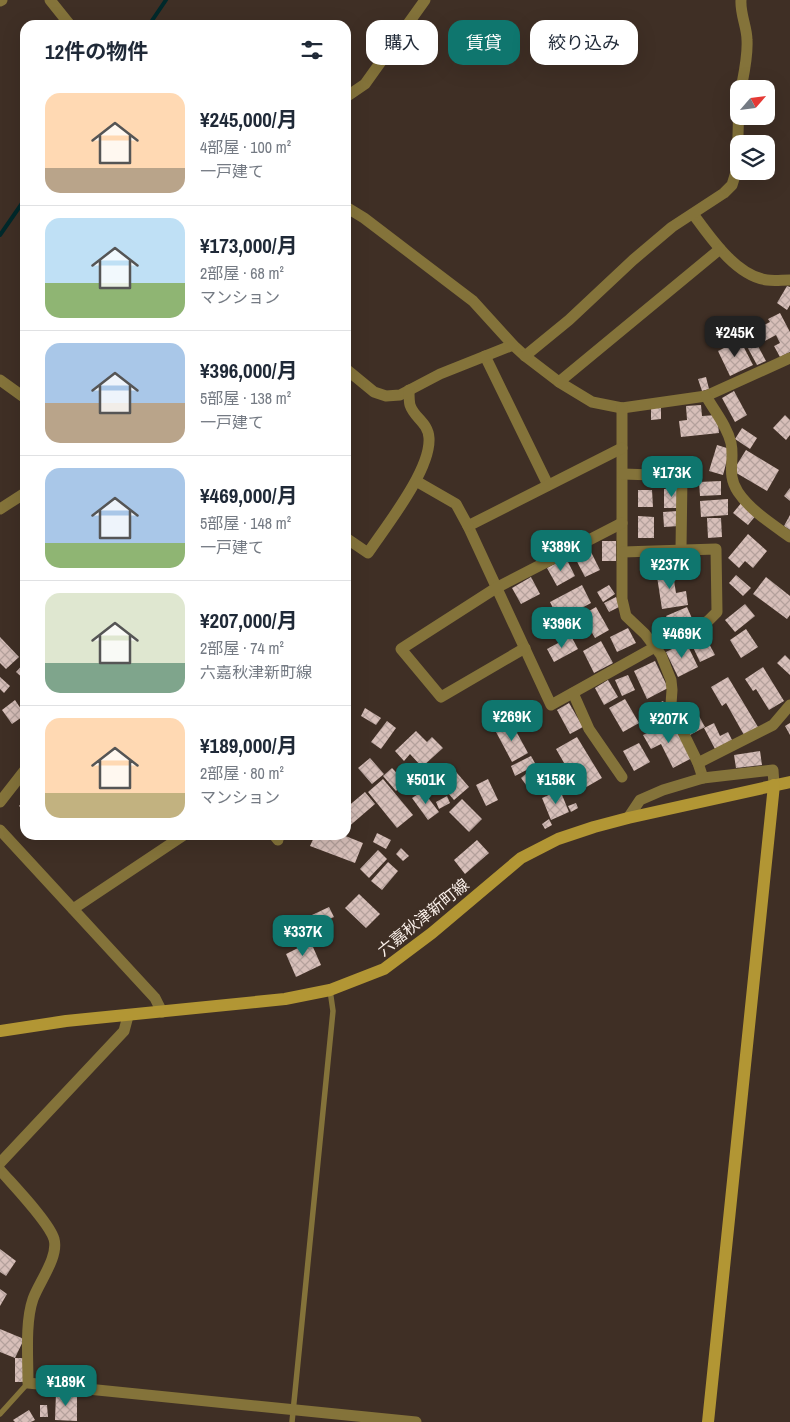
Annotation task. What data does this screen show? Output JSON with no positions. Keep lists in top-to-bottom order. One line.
{"streets":{"main road":["六嘉秋津新町線"]},"north":"top right","page":{"chip":["購入","賃貸","絞り込み"],"heading":"12件の物件","list":[{"name":"¥245,000/月","note":"4部屋 · 100 m² · 一戸建て"},{"name":"¥173,000/月","note":"2部屋 · 68 m² · マンション"},{"name":"¥396,000/月","note":"5部屋 · 138 m² · 一戸建て"},{"name":"¥469,000/月","note":"5部屋 · 148 m² · 一戸建て"},{"name":"¥207,000/月","note":"2部屋 · 74 m² · 六嘉秋津新町線"},{"name":"¥189,000/月","note":"2部屋 · 80 m² · マンション"}],"price":["¥245K","¥173K","¥389K","¥237K","¥396K","¥469K","¥269K","¥207K","¥501K","¥158K","¥337K","¥189K"]}}
